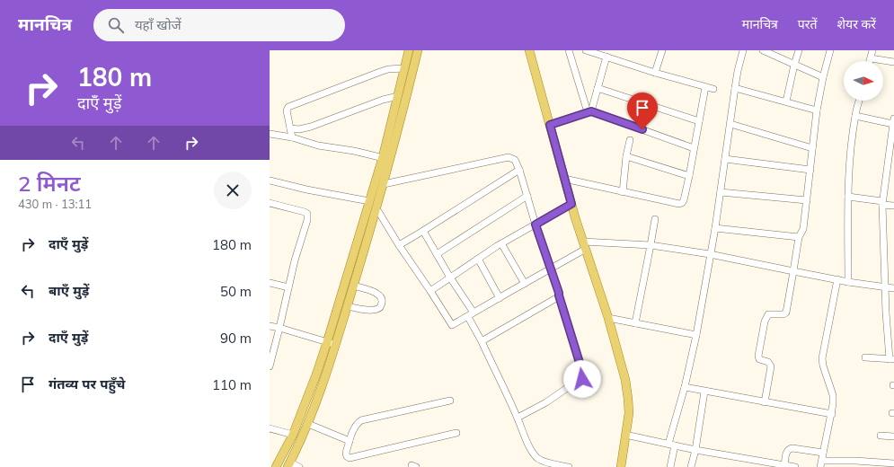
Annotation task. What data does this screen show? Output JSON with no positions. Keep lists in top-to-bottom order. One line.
{"north":"right","page":{"header":"मानचित्र","search":"यहाँ खोजें","nav":["मानचित्र","परतें","शेयर करें"],"turn":["180 m","दाएँ मुड़ें"],"heading":["2 मिनट","430 m · 13:11"],"list":[{"name":"दाएँ मुड़ें","value":"180 m"},{"name":"बाएँ मुड़ें","value":"50 m"},{"name":"दाएँ मुड़ें","value":"90 m"},{"name":"गंतव्य पर पहुँचे","value":"110 m"}]}}
